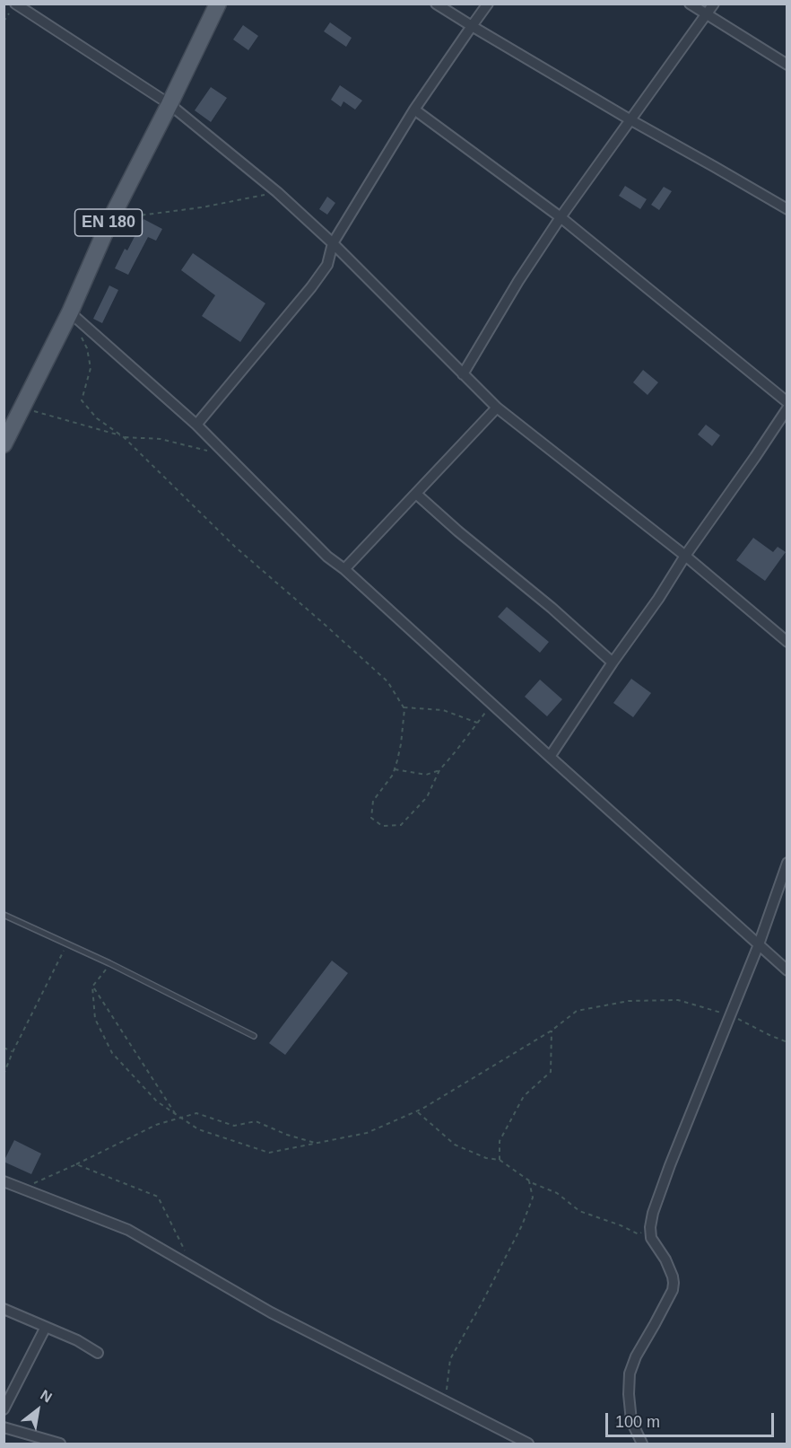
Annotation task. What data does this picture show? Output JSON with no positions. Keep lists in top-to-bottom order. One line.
{"streets":{"main road":["EN 180"]},"scale_bar":"100 m","north":"top right"}
